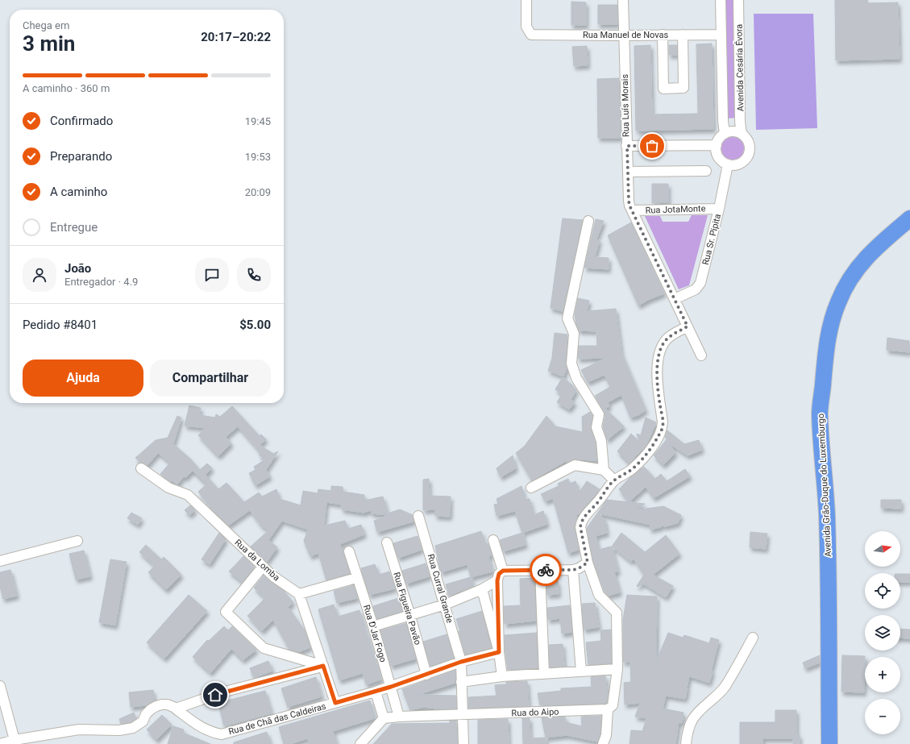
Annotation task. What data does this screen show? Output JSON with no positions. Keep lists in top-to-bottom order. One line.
{"streets":{"main road":["Avenida Grão-Duque do Luxemburgo"],"street":["Rua Manuel de Novas","Avenida Cesária Évora","Rua Luís Morais","Rua JotaMonte","Rua Sr. Pipita","Rua da Lomba","Rua Curral Grande","Rua Figueira Pavão","Rua D'Jar Fogo","Rua do Aipo","Rua de Chã das Caldeiras"]},"crossings":[["Rua Manuel de Novas","Avenida Cesária Évora"],["Rua Manuel de Novas","Rua Luís Morais"],["Avenida Cesária Évora","Rua Sr. Pipita"],["Rua Luís Morais","Rua JotaMonte"],["Rua Luís Morais","Rua Sr. Pipita"],["Rua JotaMonte","Rua Sr. Pipita"],["Rua Curral Grande","Rua do Aipo"],["Rua Curral Grande","Rua de Chã das Caldeiras"],["Rua Figueira Pavão","Rua de Chã das Caldeiras"],["Rua D'Jar Fogo","Rua do Aipo"],["Rua D'Jar Fogo","Rua de Chã das Caldeiras"]],"north":"right","page":{"heading":["3 min","Chega em","20:17–20:22"],"panel":["João","Entregador · 4.9","Pedido #8401","$5.00"],"bar":"A caminho · 360 m","list":[["Confirmado","19:45"],["Preparando","19:53"],["A caminho","20:09"],"Entregue"],"buttons":["Ajuda","Compartilhar"],"map_buttons":["+","−"]}}
